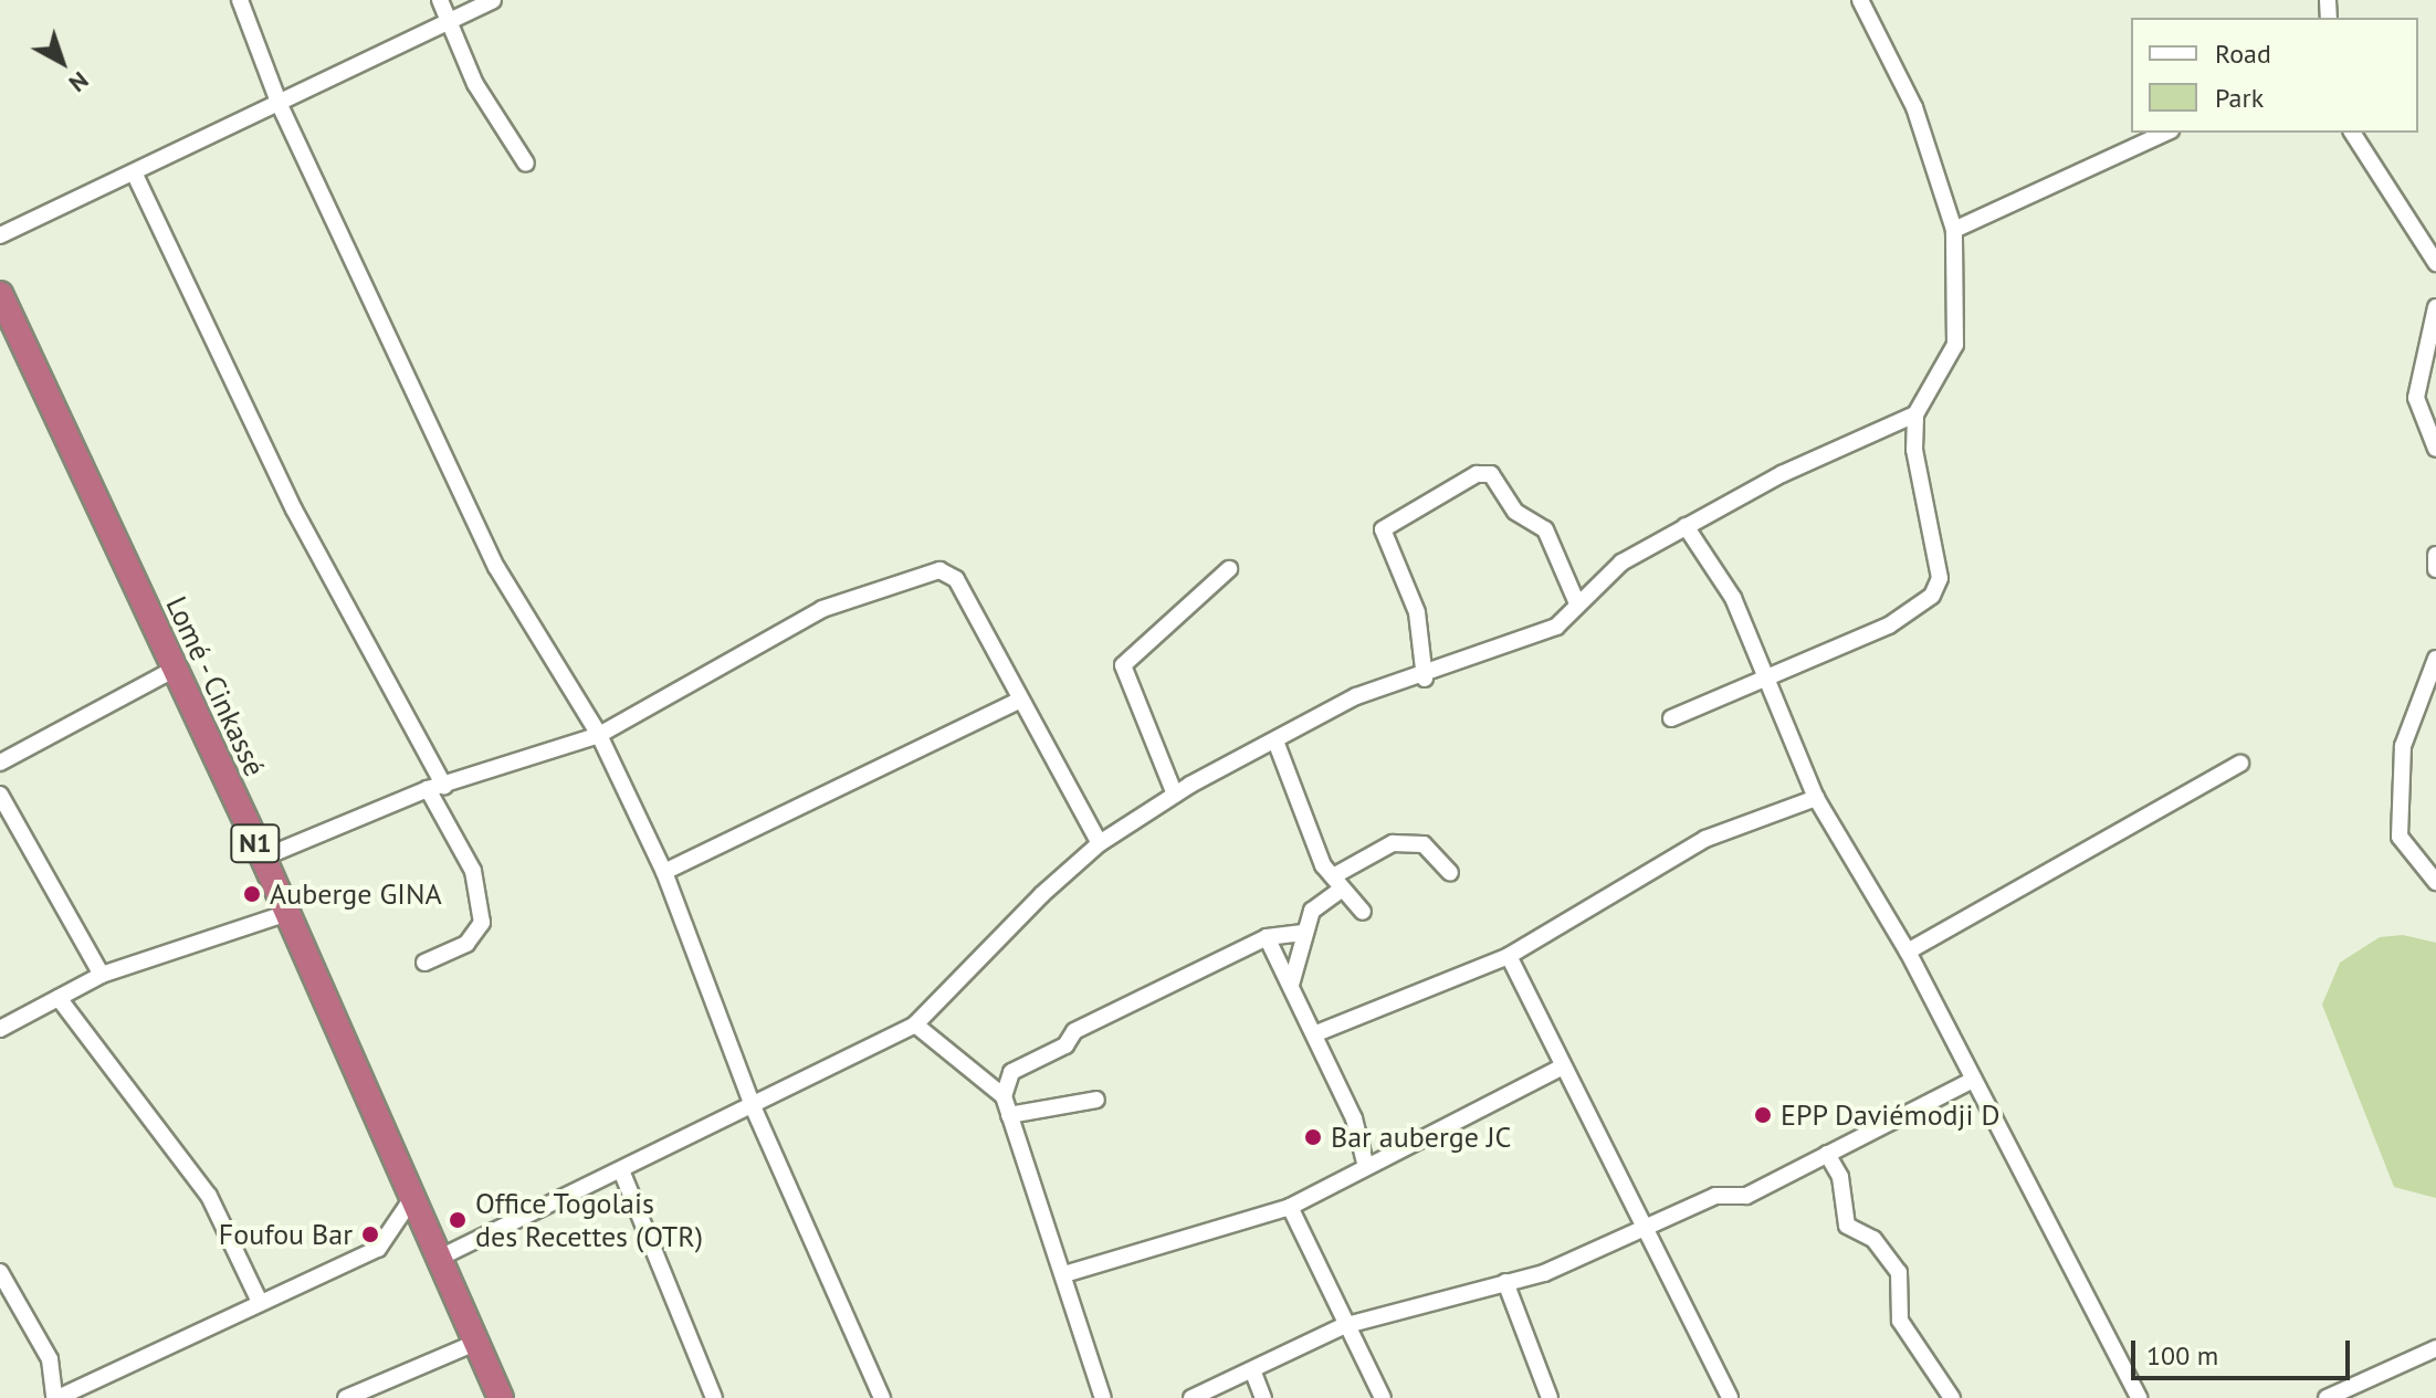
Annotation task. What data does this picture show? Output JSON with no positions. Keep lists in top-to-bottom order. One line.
{"streets":{"highway":["Lomé - Cinkassé","N1"]},"places":["Auberge GINA","EPP Daviémodji D","Bar auberge JC","Office Togolais des Recettes (OTR)","Foufou Bar"],"legend":["Road","Park"],"scale_bar":"100 m","north":"bottom right"}
